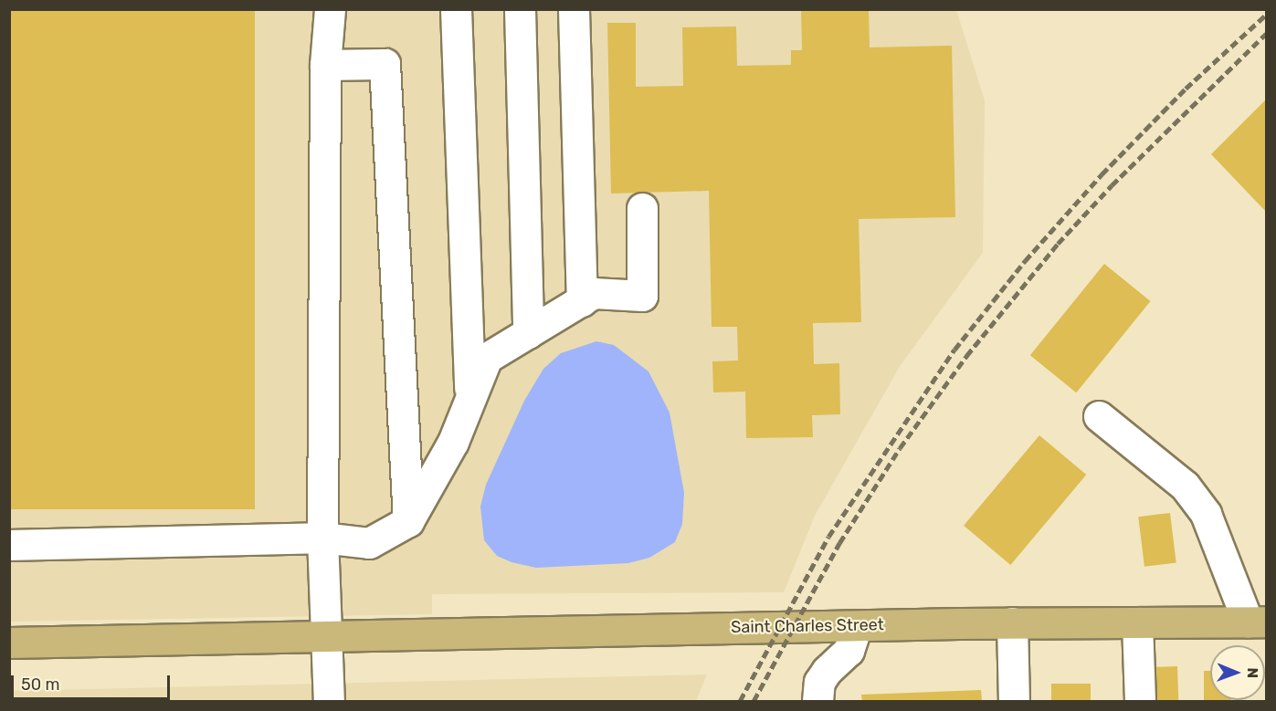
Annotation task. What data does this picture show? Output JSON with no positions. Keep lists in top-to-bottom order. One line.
{"streets":{"main road":["Saint Charles Street"]},"scale_bar":"50 m","north":"right"}
